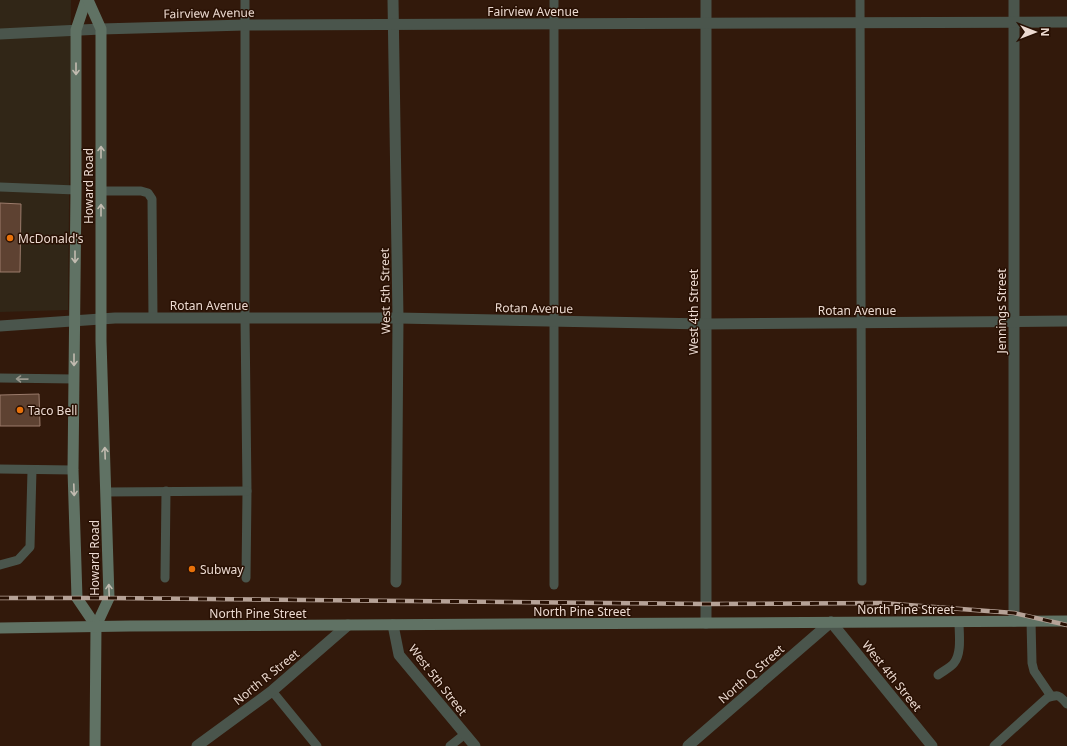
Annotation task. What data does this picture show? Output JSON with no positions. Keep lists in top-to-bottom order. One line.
{"streets":{"main road":["Howard Road","North Pine Street"],"street":["Fairview Avenue","West 5th Street","Rotan Avenue","Jennings Street","West 4th Street","North Q Street","North R Street"]},"crossings":[["Fairview Avenue","Howard Road"],["Fairview Avenue","West 5th Street"],["Fairview Avenue","Jennings Street"],["Fairview Avenue","West 4th Street"],["Howard Road","Rotan Avenue"],["Howard Road","North Pine Street"],["West 5th Street","Rotan Avenue"],["West 5th Street","North Pine Street"],["Rotan Avenue","Jennings Street"],["Rotan Avenue","West 4th Street"],["Jennings Street","North Pine Street"],["West 4th Street","North Pine Street"],["West 4th Street","North Q Street"],["North Pine Street","North Q Street"],["North Pine Street","North R Street"]],"places":["McDonald's","Taco Bell","Subway"],"north":"right"}
